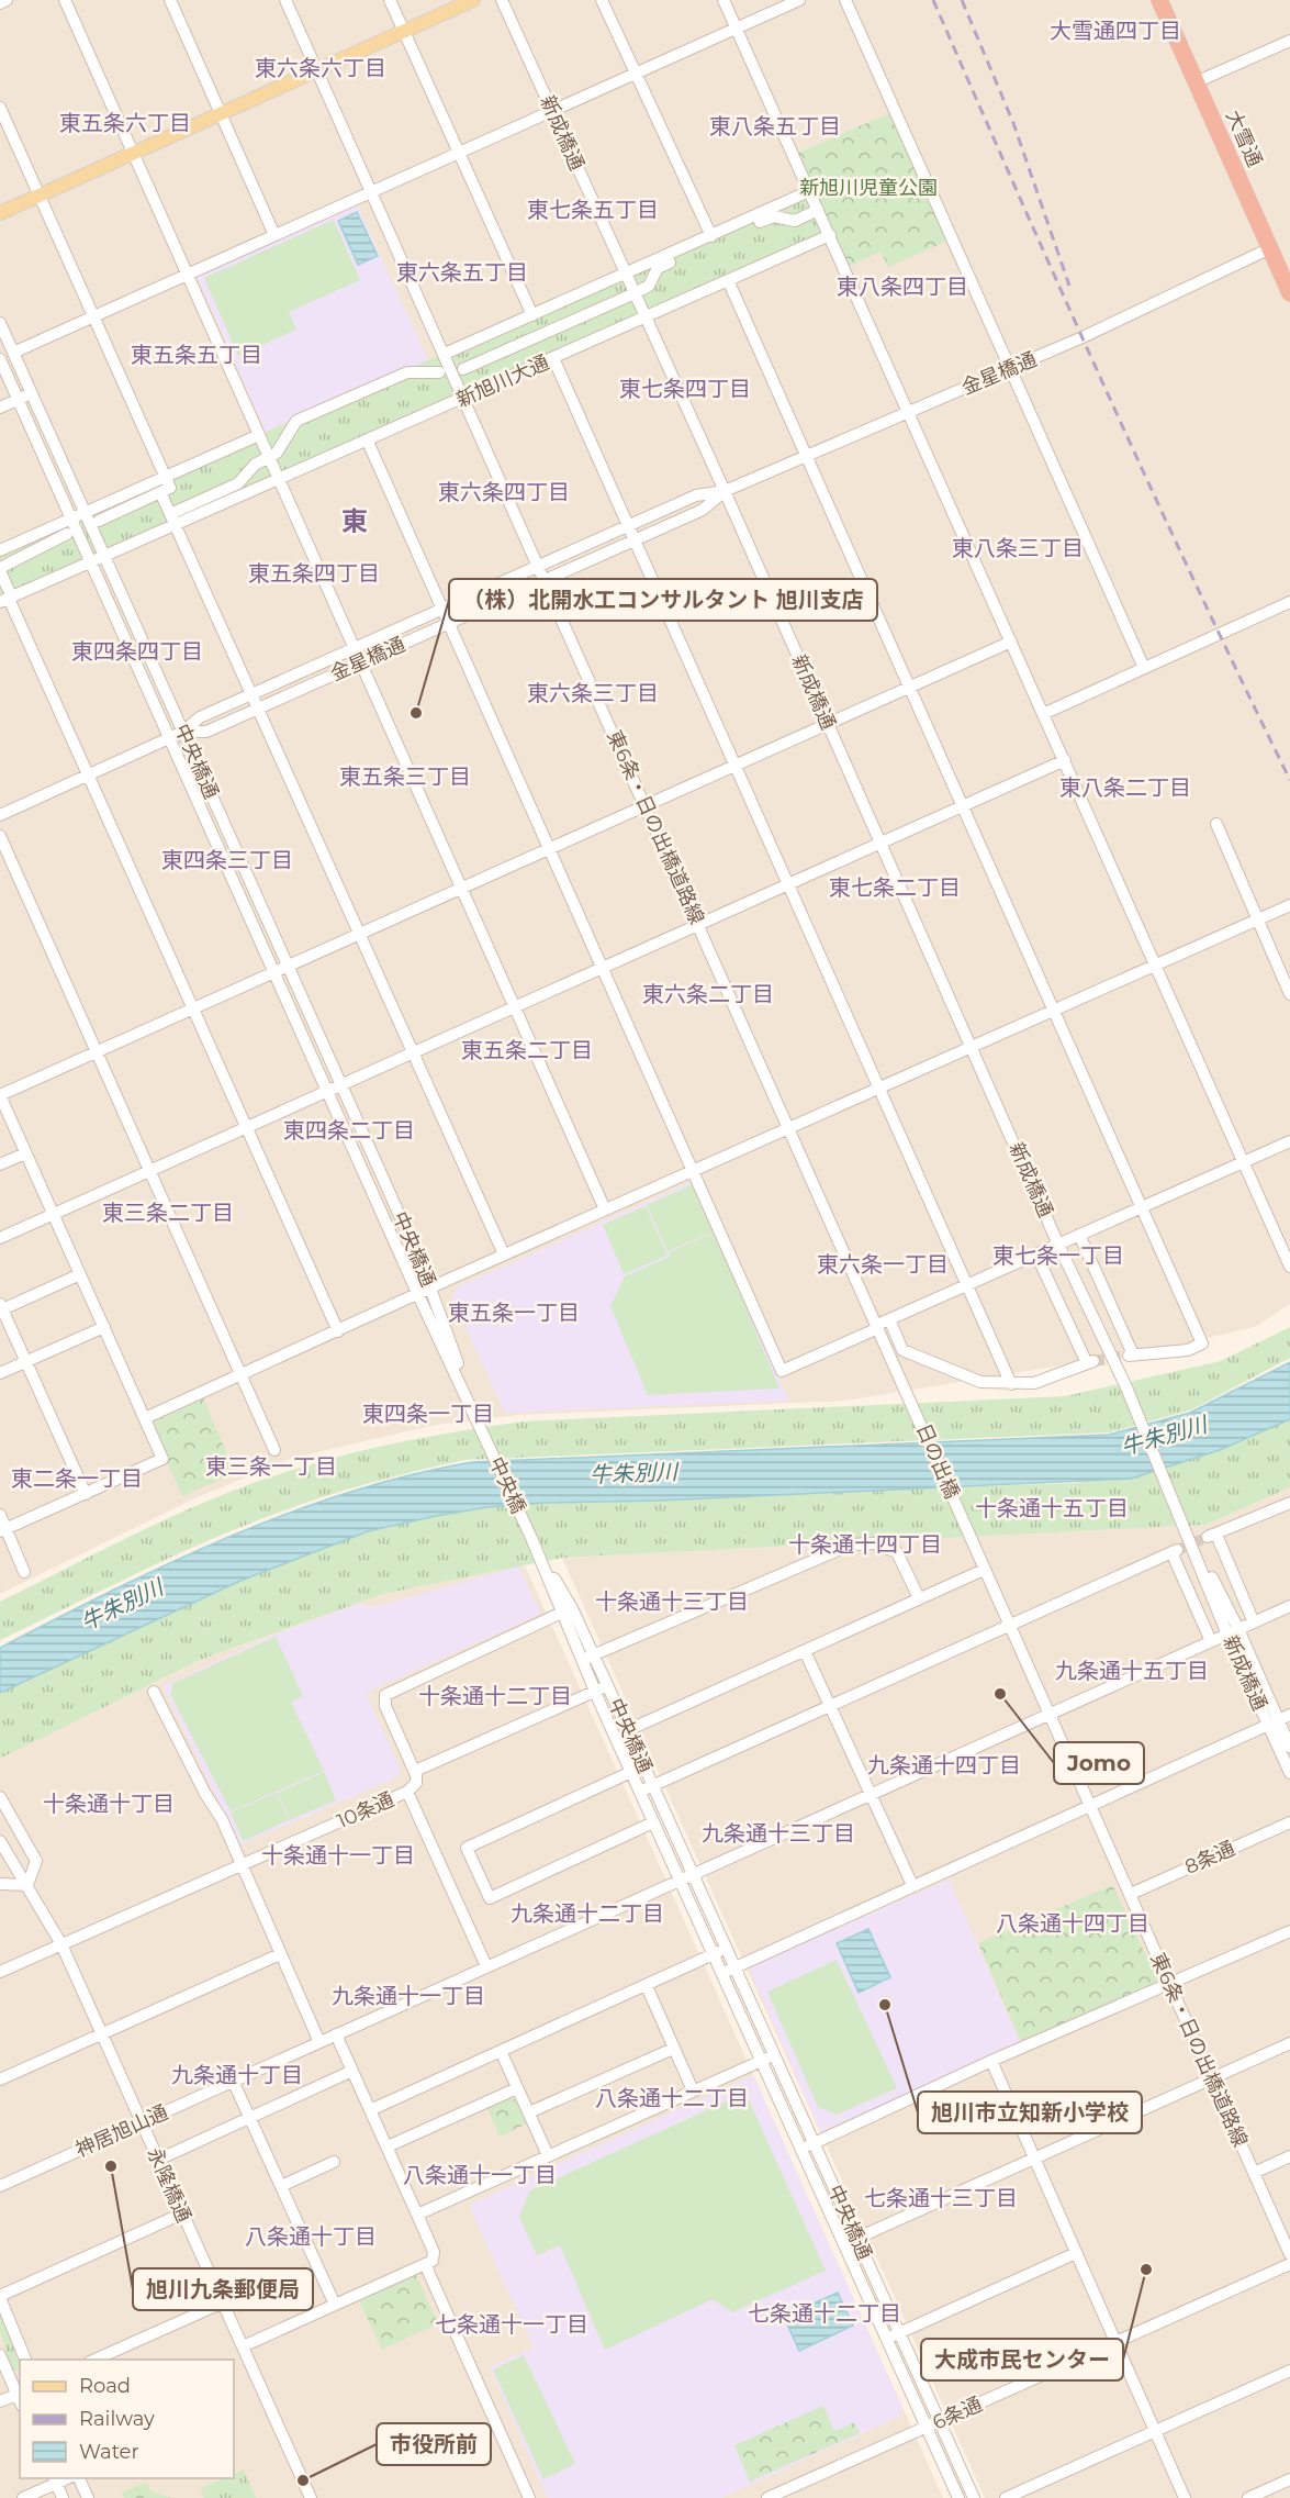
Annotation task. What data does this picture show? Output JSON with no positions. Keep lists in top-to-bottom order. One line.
{"streets":{"highway":["大雪通"],"street":["新成橋通","金星橋通","新旭川大通","中央橋通","東6条・日の出橋道路線","日の出橋","中央橋","10条通","8条通","神居旭山通","永隆橋通","6条通"]},"crossings":[["新成橋通","金星橋通"],["新成橋通","新旭川大通"],["新成橋通","神居旭山通"],["大雪通","金星橋通"],["金星橋通","中央橋通"],["金星橋通","東6条・日の出橋道路線"],["新旭川大通","中央橋通"],["新旭川大通","東6条・日の出橋道路線"],["中央橋通","中央橋"],["中央橋通","神居旭山通"],["中央橋通","6条通"],["東6条・日の出橋道路線","日の出橋"],["東6条・日の出橋道路線","8条通"],["東6条・日の出橋道路線","神居旭山通"],["10条通","永隆橋通"],["神居旭山通","永隆橋通"]],"districts":["大雪通四丁目","東六条六丁目","東五条六丁目","東八条五丁目","東七条五丁目","東六条五丁目","東八条四丁目","東五条五丁目","東七条四丁目","東六条四丁目","東","東八条三丁目","東五条四丁目","東四条四丁目","東六条三丁目","東五条三丁目","東八条二丁目","東四条三丁目","東七条二丁目","東六条二丁目","東五条二丁目","東四条二丁目","東三条二丁目","東七条一丁目","東六条一丁目","東五条一丁目","東四条一丁目","東三条一丁目","東二条一丁目","十条通十五丁目","十条通十四丁目","十条通十三丁目","九条通十五丁目","十条通十二丁目","九条通十四丁目","十条通十丁目","九条通十三丁目","十条通十一丁目","九条通十二丁目","八条通十四丁目","九条通十一丁目","九条通十丁目","八条通十二丁目","八条通十一丁目","七条通十三丁目","八条通十丁目","七条通十二丁目","七条通十一丁目"],"water":["牛朱別川"],"parks":["新旭川児童公園"],"places":["（株）北開水工コンサルタント 旭川支店","Jomo","旭川市立知新小学校","旭川九条郵便局","大成市民センター","市役所前"],"legend":["Road","Railway","Water"]}
